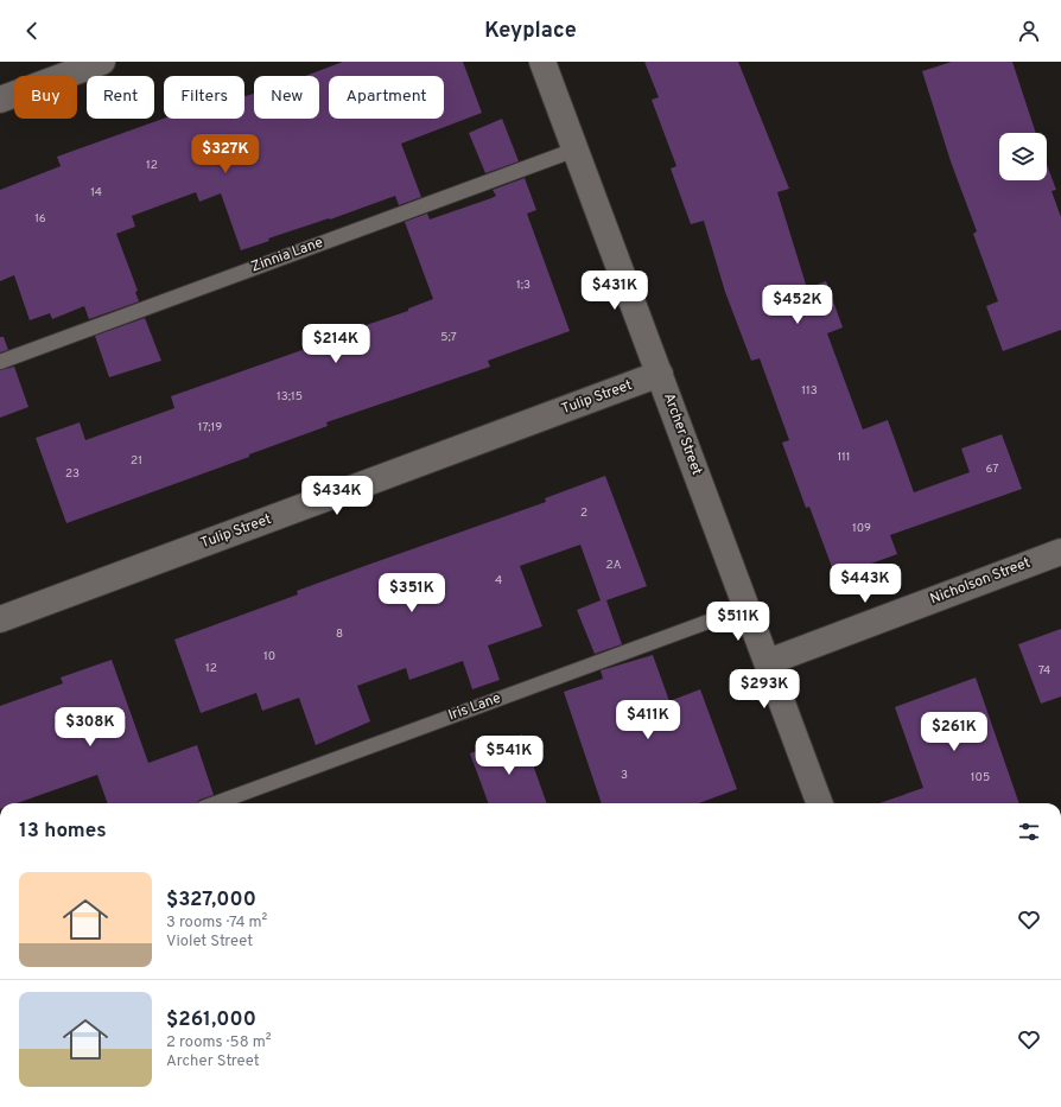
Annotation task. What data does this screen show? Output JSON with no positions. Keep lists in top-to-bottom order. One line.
{"streets":{"street":["Tulip Street","Archer Street","Nicholson Street"],"lane":["Zinnia Lane","Iris Lane"]},"crossings":[["Zinnia Lane","Archer Street"],["Tulip Street","Archer Street"],["Archer Street","Nicholson Street"],["Archer Street","Iris Lane"]],"house_numbers":["12","14","16","1;3","5;7","113","13;15","17;19","111","21","67","23","2","109","2A","4","8","10","12","74","3","105"],"page":{"header":"Keyplace","chip":["Buy","Rent","Filters","New","Apartment"],"price":["$327K","$431K","$452K","$214K","$434K","$443K","$351K","$511K","$293K","$411K","$308K","$261K","$541K"],"heading":"13 homes","list":[{"name":"$327,000","note":"3 rooms · 74 m² · Violet Street"},{"name":"$261,000","note":"2 rooms · 58 m² · Archer Street"}]}}
